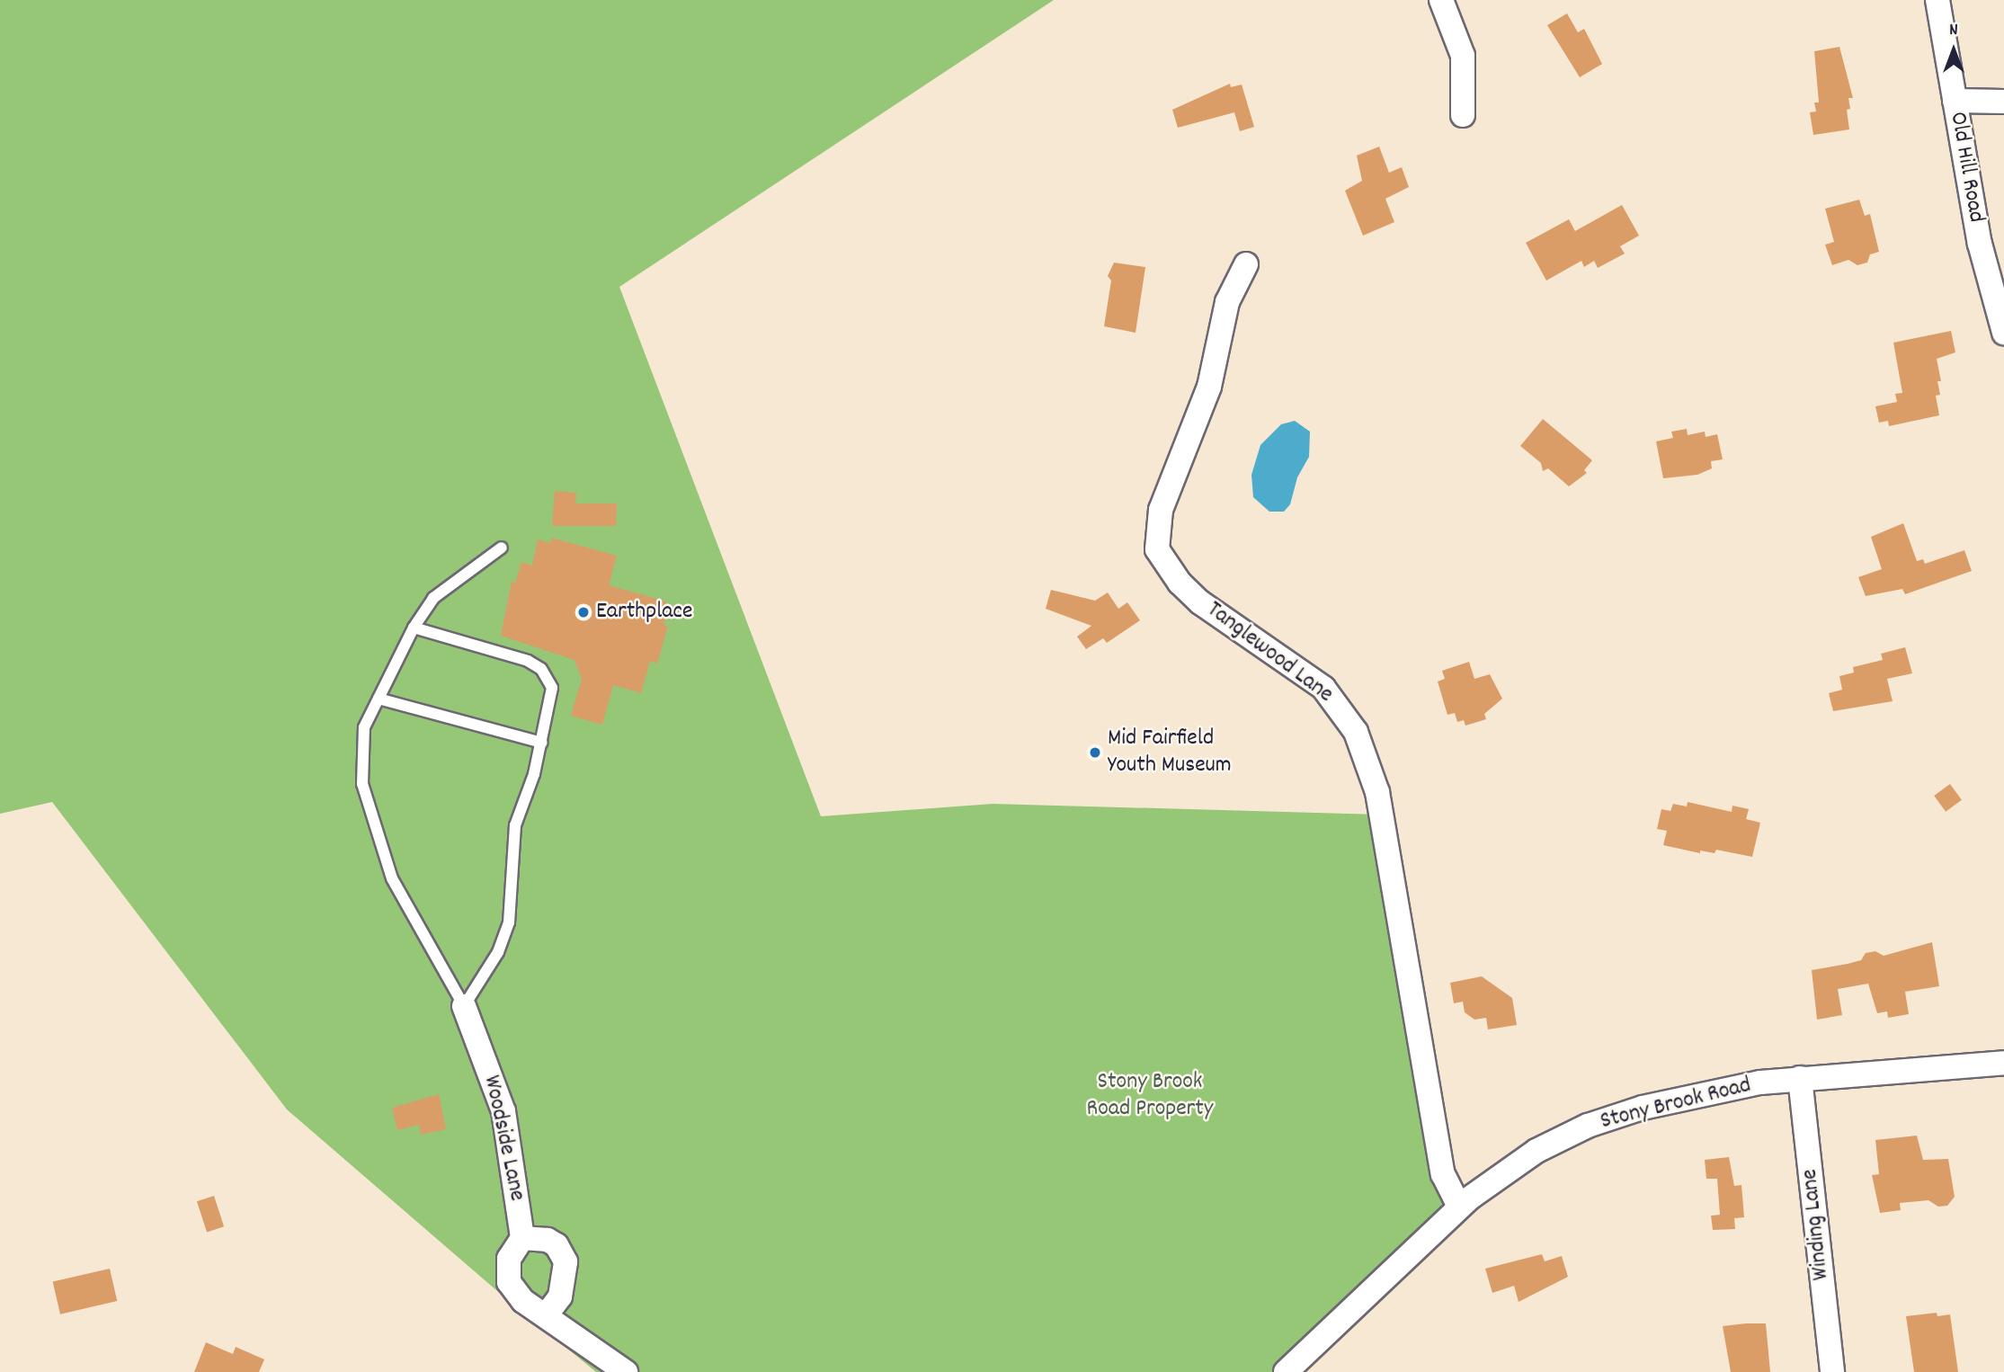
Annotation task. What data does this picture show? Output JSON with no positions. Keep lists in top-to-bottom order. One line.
{"streets":{"street":["Old Hill Road","Tanglewood Lane","Stony Brook Road","Woodside Lane","Winding Lane"]},"crossings":[["Tanglewood Lane","Stony Brook Road"],["Stony Brook Road","Winding Lane"]],"parks":["Stony Brook Road Property"],"places":["Earthplace","Mid Fairfield Youth Museum"],"north":"top"}
